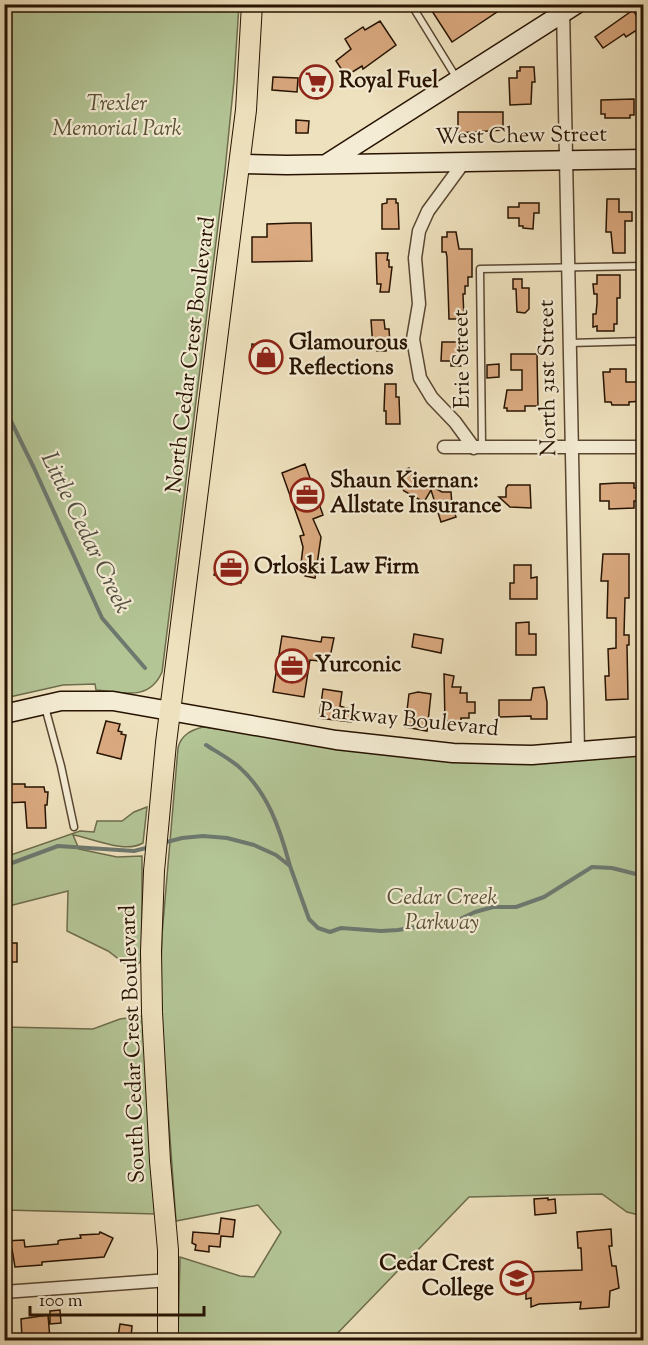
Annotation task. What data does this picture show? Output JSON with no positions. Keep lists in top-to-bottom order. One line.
{"streets":{"main road":["North Cedar Crest Boulevard","South Cedar Crest Boulevard"],"street":["West Chew Street","North 31st Street","Parkway Boulevard"],"lane":["Erie Street"]},"crossings":[["West Chew Street","North Cedar Crest Boulevard"],["West Chew Street","North 31st Street"],["North Cedar Crest Boulevard","Parkway Boulevard"],["North Cedar Crest Boulevard","South Cedar Crest Boulevard"],["Erie Street","North 31st Street"],["North 31st Street","Parkway Boulevard"],["Parkway Boulevard","South Cedar Crest Boulevard"]],"water":["Little Cedar Creek"],"parks":["Trexler Memorial Park","Cedar Creek Parkway"],"places":{"supermarket":["Royal Fuel"],"shop":["Glamourous Reflections"],"office":["Shaun Kiernan: Allstate Insurance","Orloski Law Firm","Yurconic"],"school or university":["Cedar Crest College"]},"scale_bar":"100 m"}
